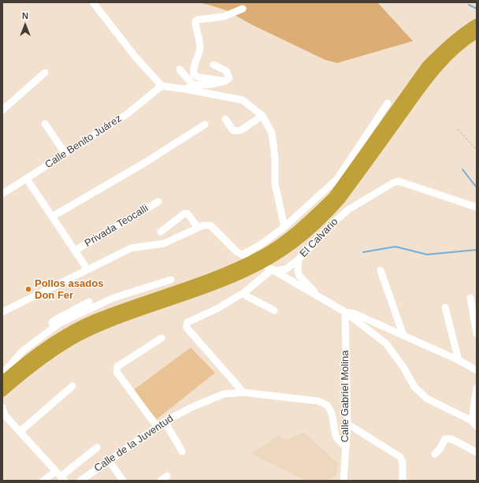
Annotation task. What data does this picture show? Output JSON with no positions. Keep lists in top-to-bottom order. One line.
{"streets":{"street":["Calle Benito Juárez","Privada Teocalli","El Calvario","Calle Gabriel Molina","Calle de la Juventud"]},"crossings":[["Calle Benito Juárez","Privada Teocalli"],["Calle Gabriel Molina","Calle de la Juventud"]],"places":["Pollos asados Don Fer"],"north":"top"}
